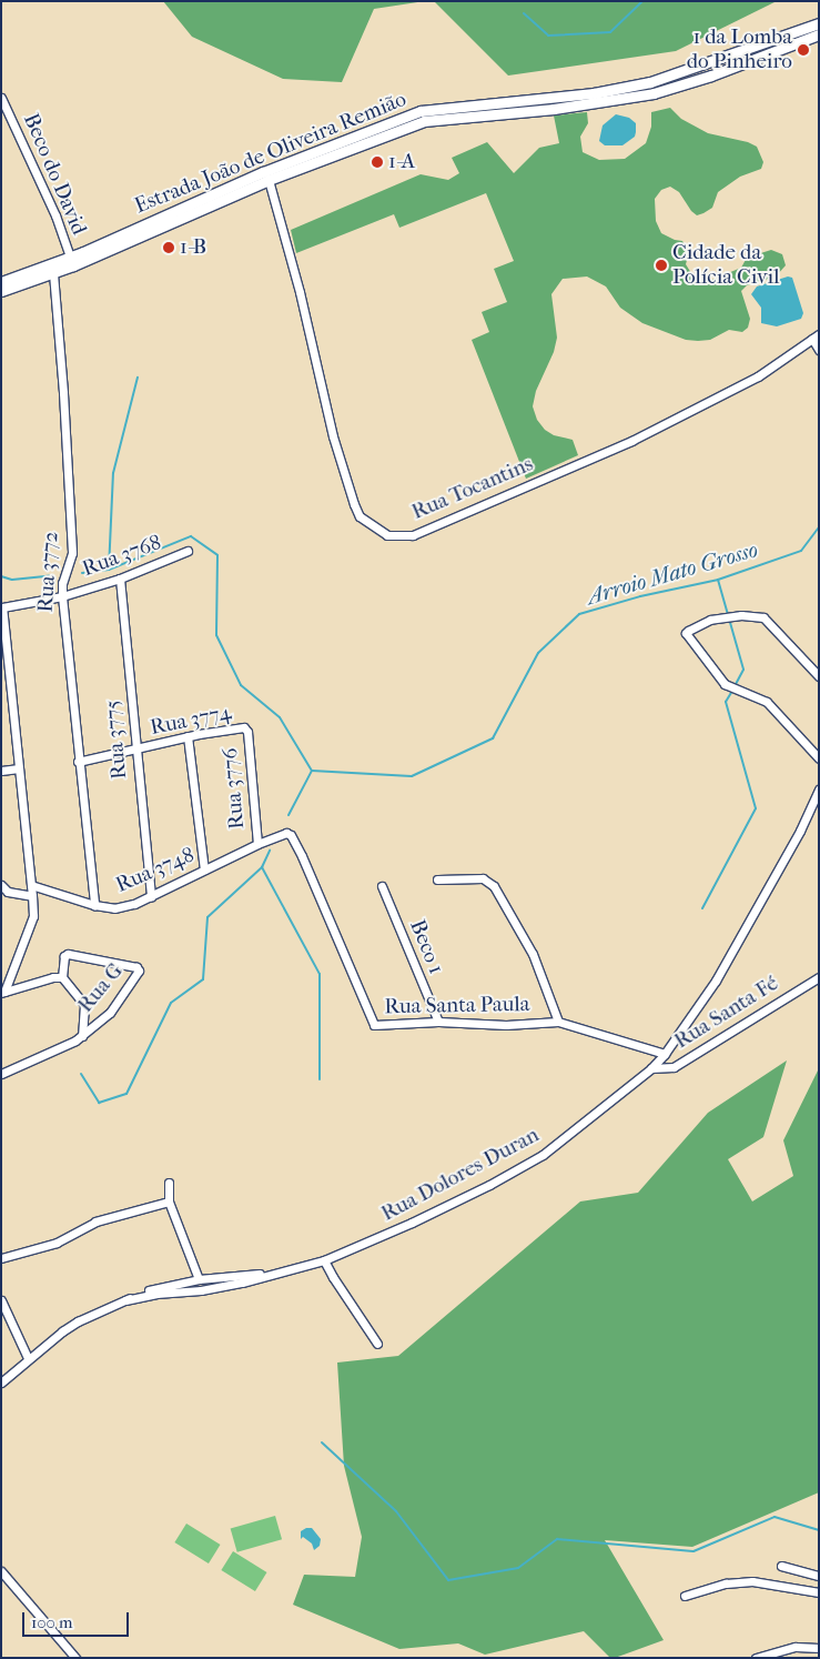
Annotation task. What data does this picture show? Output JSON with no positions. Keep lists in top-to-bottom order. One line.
{"streets":{"main road":["Estrada João de Oliveira Remião"],"street":["Beco do David","Rua Tocantins","Rua 3768","Rua 3772","Rua 3774","Rua 3775","Rua 3776","Rua 3748","Beco 1","Rua G","Rua Santa Paula","Rua Santa Fé","Rua Dolores Duran"]},"crossings":[["Estrada João de Oliveira Remião","Beco do David"],["Estrada João de Oliveira Remião","Rua Tocantins"],["Estrada João de Oliveira Remião","Rua 3772"],["Rua 3768","Rua 3772"],["Rua 3768","Rua 3775"],["Rua 3772","Rua 3774"],["Rua 3772","Rua 3748"],["Rua 3774","Rua 3775"],["Rua 3774","Rua 3776"],["Rua 3775","Rua 3748"],["Rua 3776","Rua Santa Paula"],["Rua 3748","Rua Santa Paula"],["Beco 1","Rua Santa Paula"],["Rua Santa Paula","Rua Dolores Duran"],["Rua Santa Fé","Rua Dolores Duran"]],"water":["Arroio Mato Grosso"],"places":["1 da Lomba do Pinheiro","1-A","1-B","Cidade da Polícia Civil"],"scale_bar":"100 m"}
